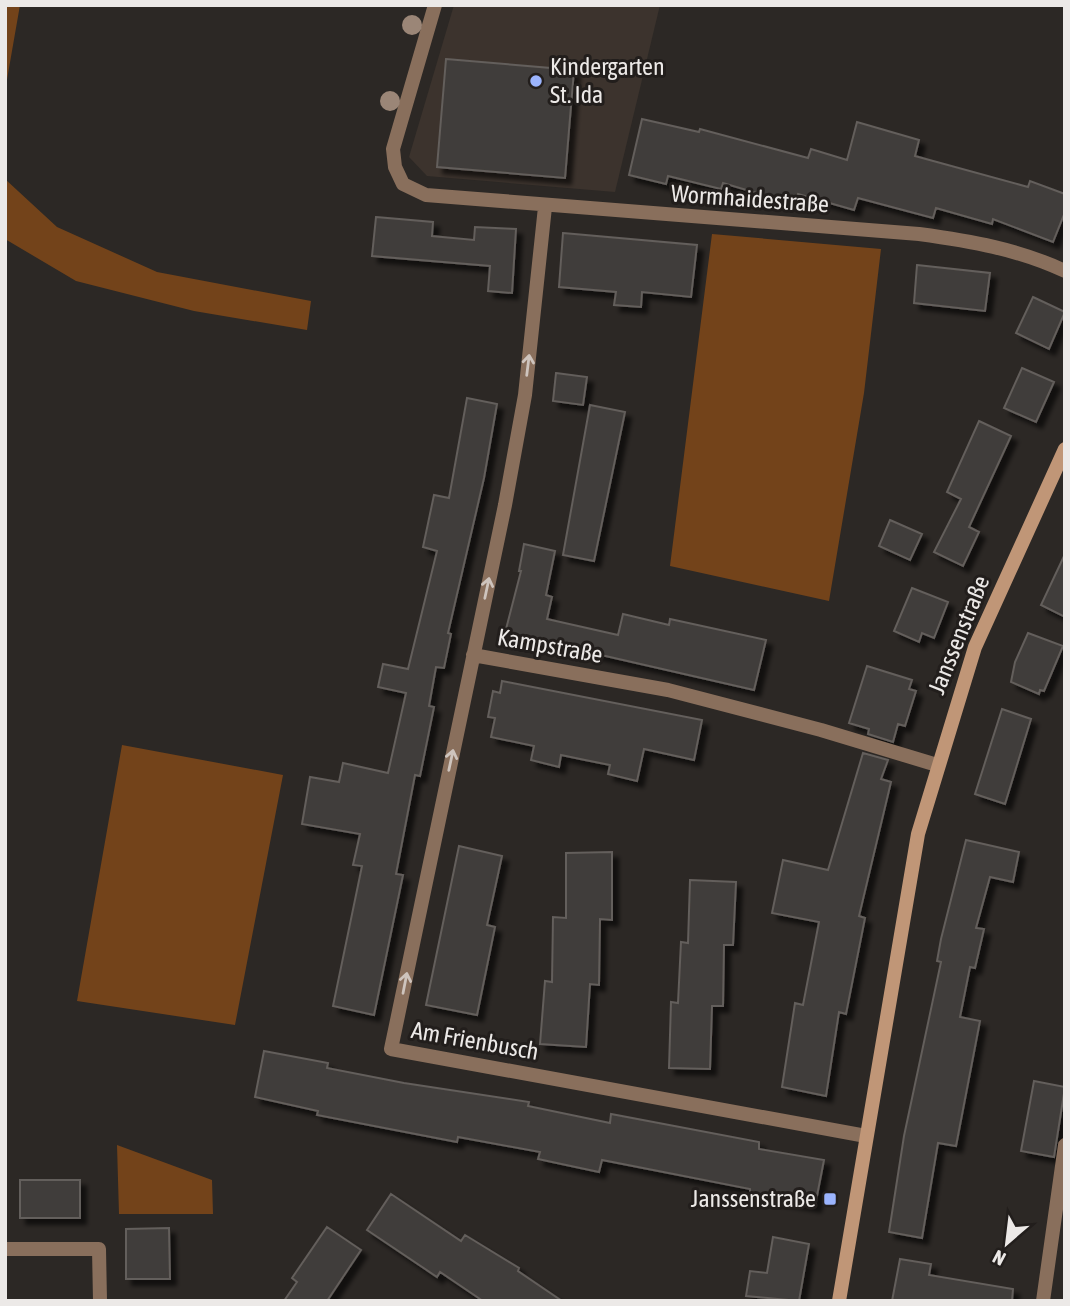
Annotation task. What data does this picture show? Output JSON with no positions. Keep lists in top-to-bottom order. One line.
{"streets":{"main road":["Janssenstraße"],"street":["Wormhaidestraße","Kampstraße","Am Frienbusch"]},"crossings":[["Wormhaidestraße","Kampstraße"],["Janssenstraße","Kampstraße"],["Janssenstraße","Am Frienbusch"],["Kampstraße","Am Frienbusch"]],"one_way":["Kampstraße"],"places":{"other":["Kindergarten St. Ida"],"transit":["Janssenstraße"]},"north":"bottom left"}
